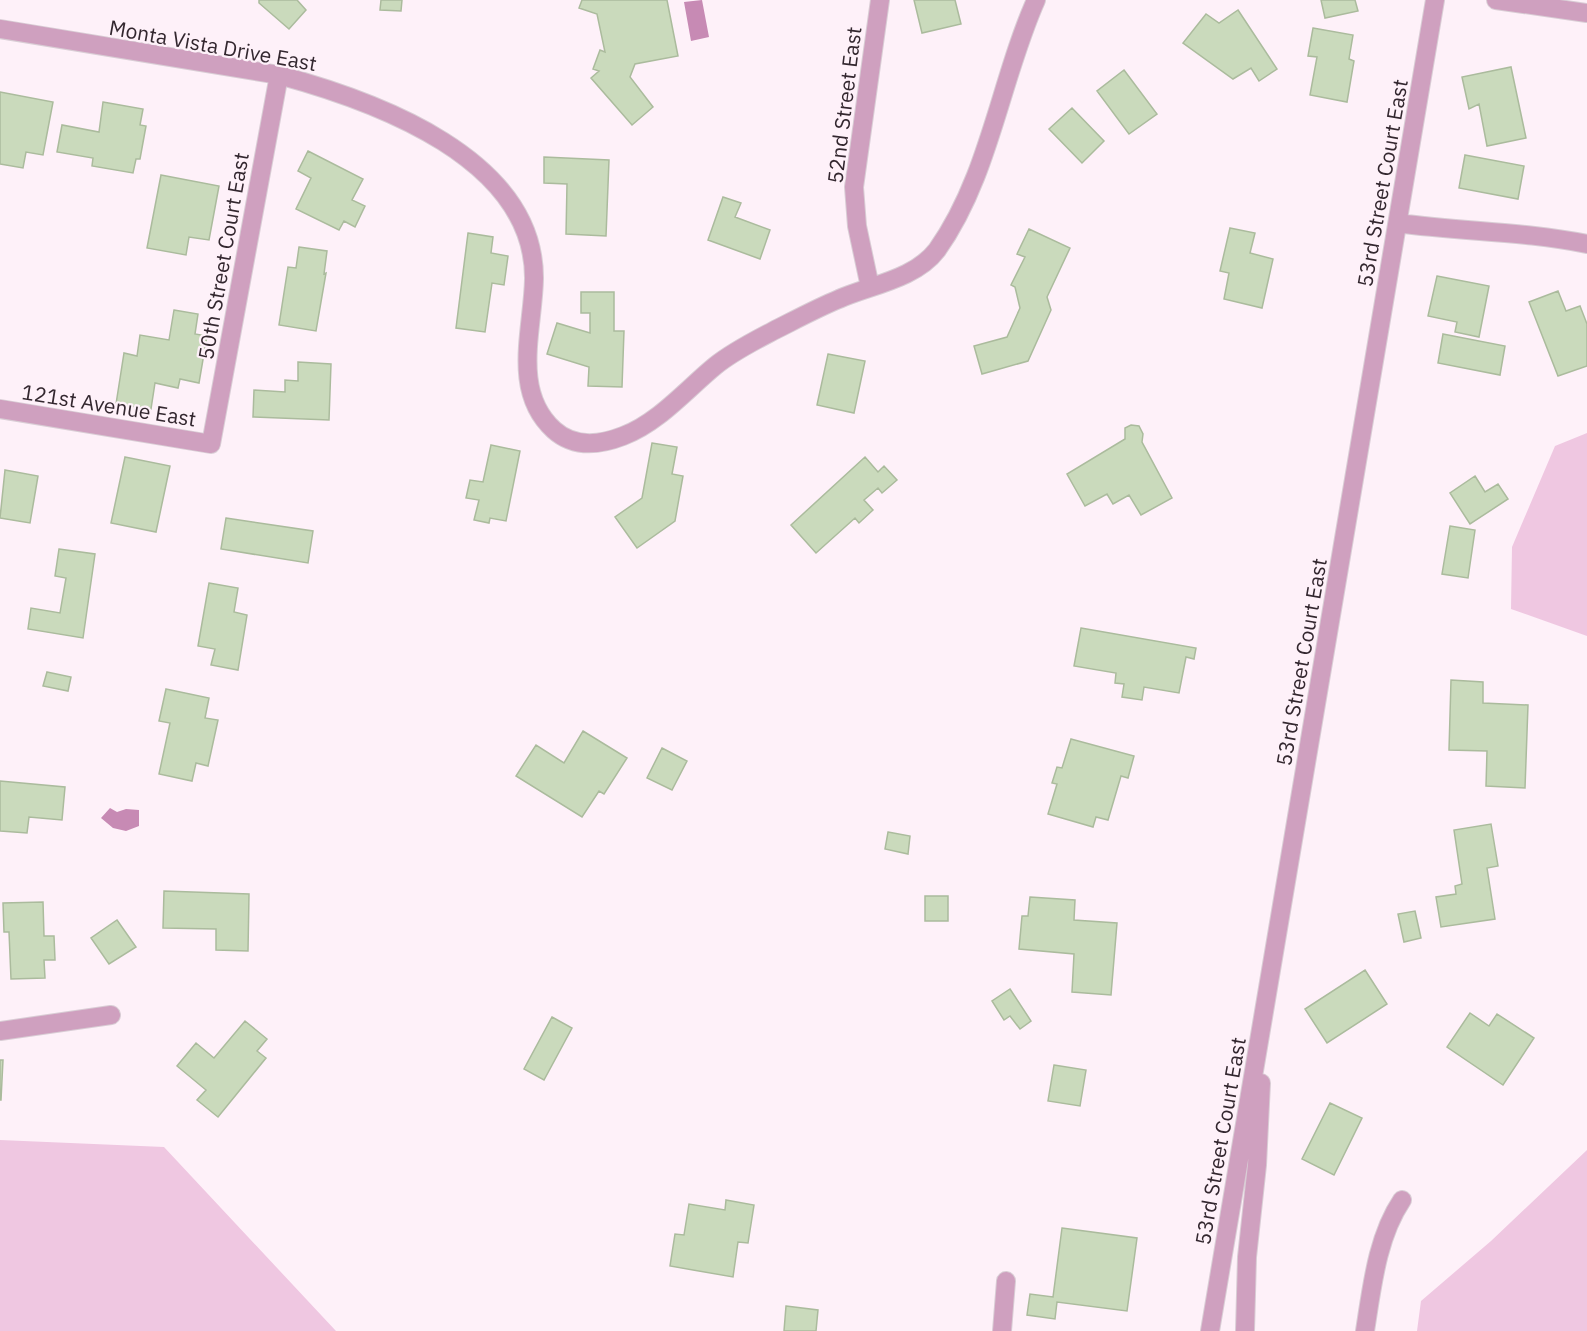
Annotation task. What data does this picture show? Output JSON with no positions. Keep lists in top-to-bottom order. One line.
{"streets":{"street":["Monta Vista Drive East","52nd Street East","53rd Street Court East","50th Street Court East","121st Avenue East"]},"crossings":[["Monta Vista Drive East","52nd Street East"],["Monta Vista Drive East","50th Street Court East"],["50th Street Court East","121st Avenue East"]]}
